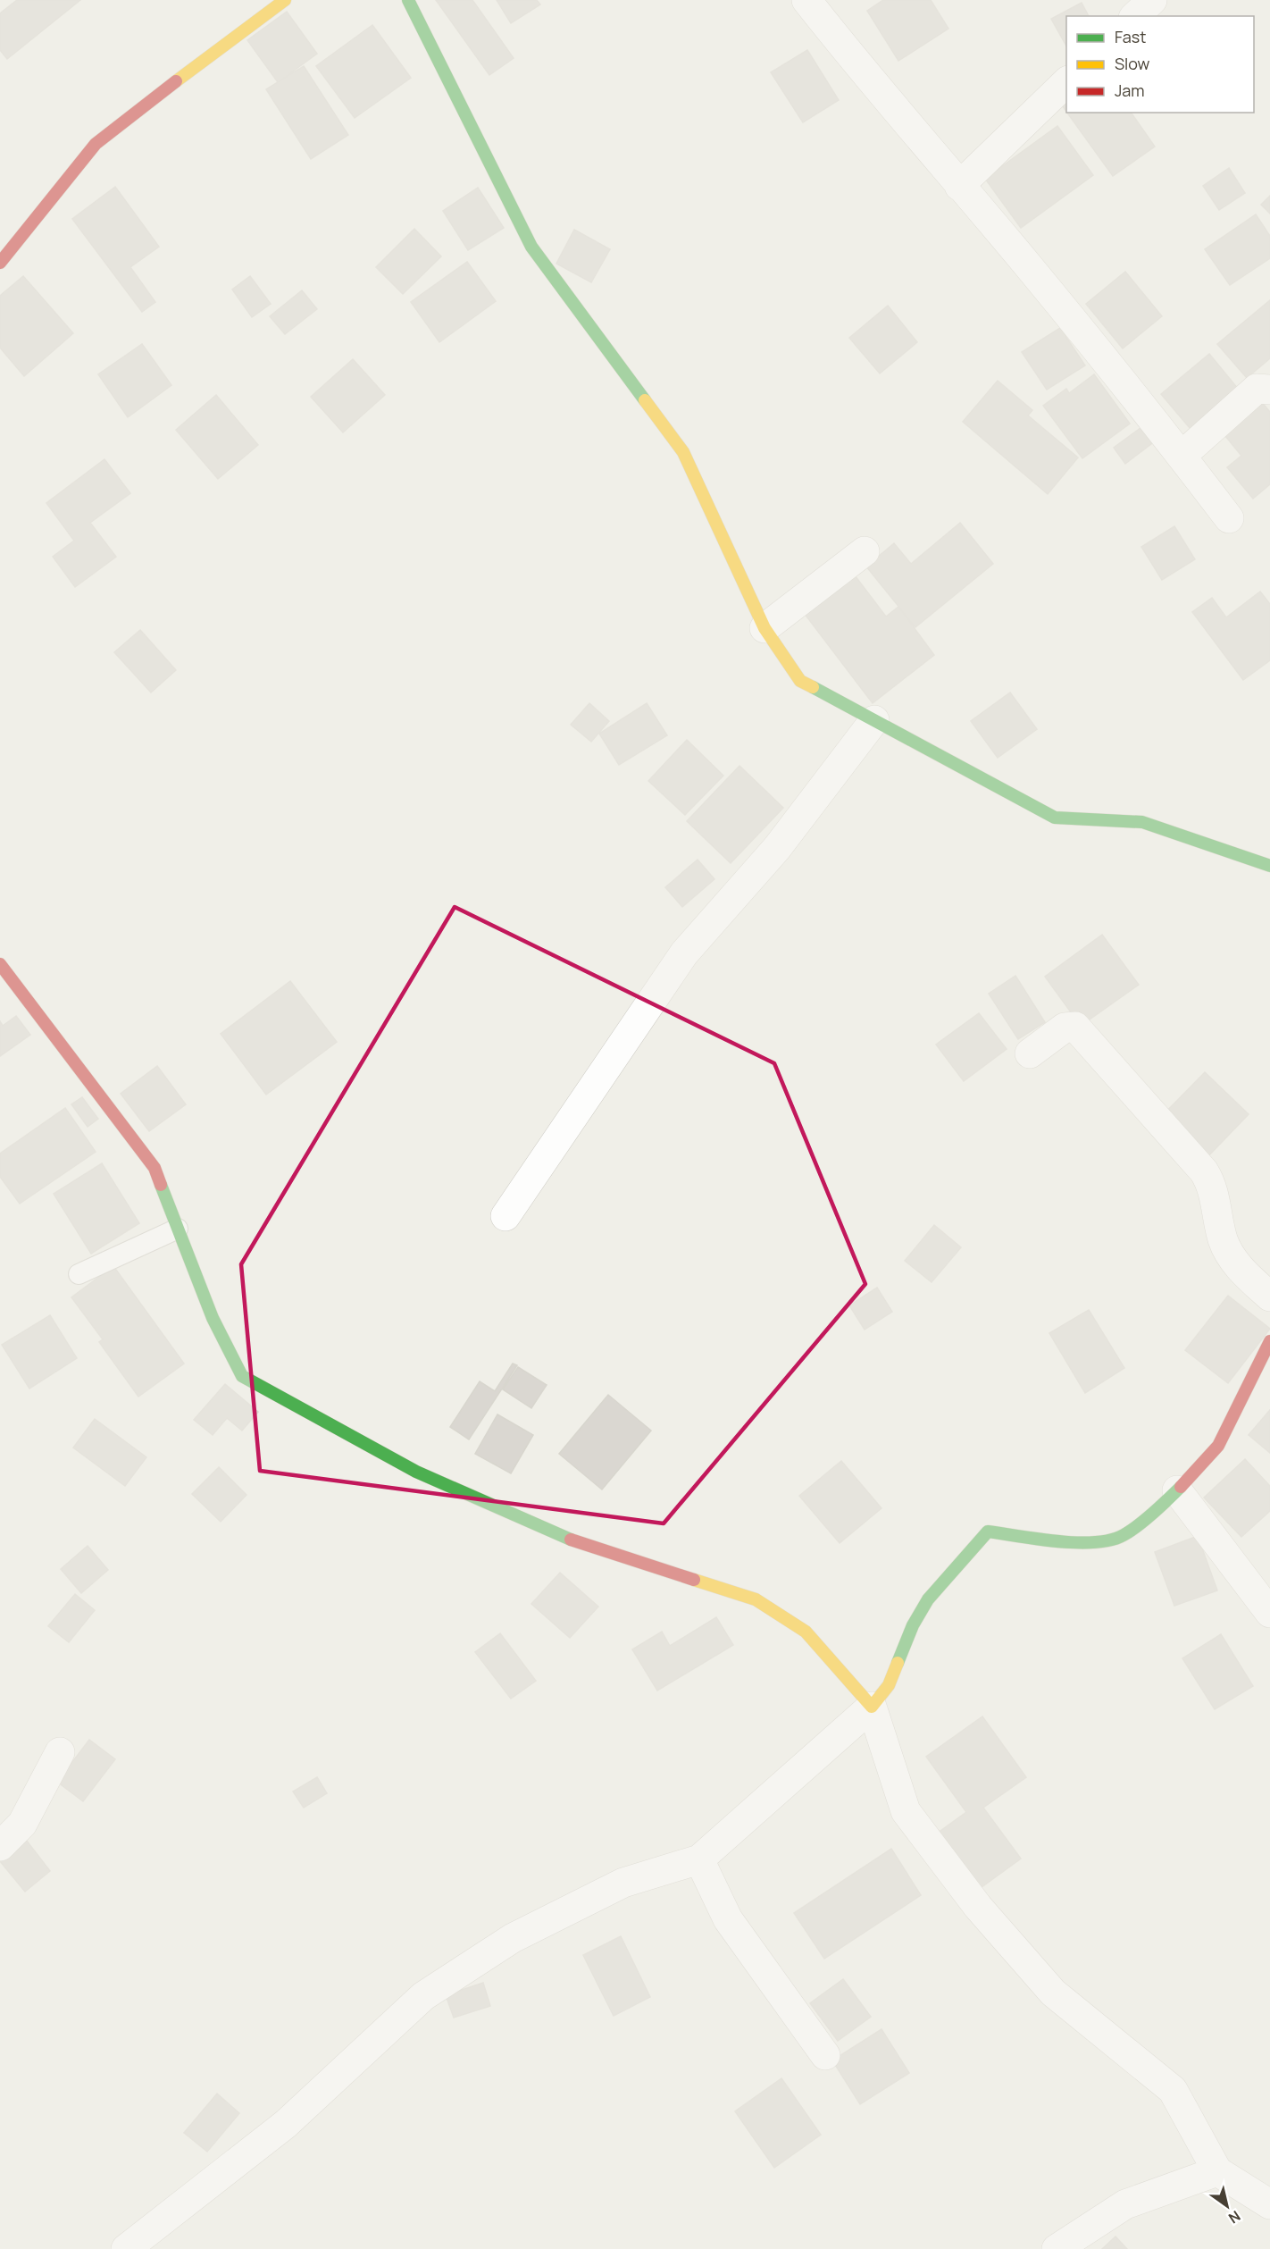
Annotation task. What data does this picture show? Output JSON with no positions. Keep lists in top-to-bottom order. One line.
{"legend":["Fast","Slow","Jam"],"north":"bottom right"}
